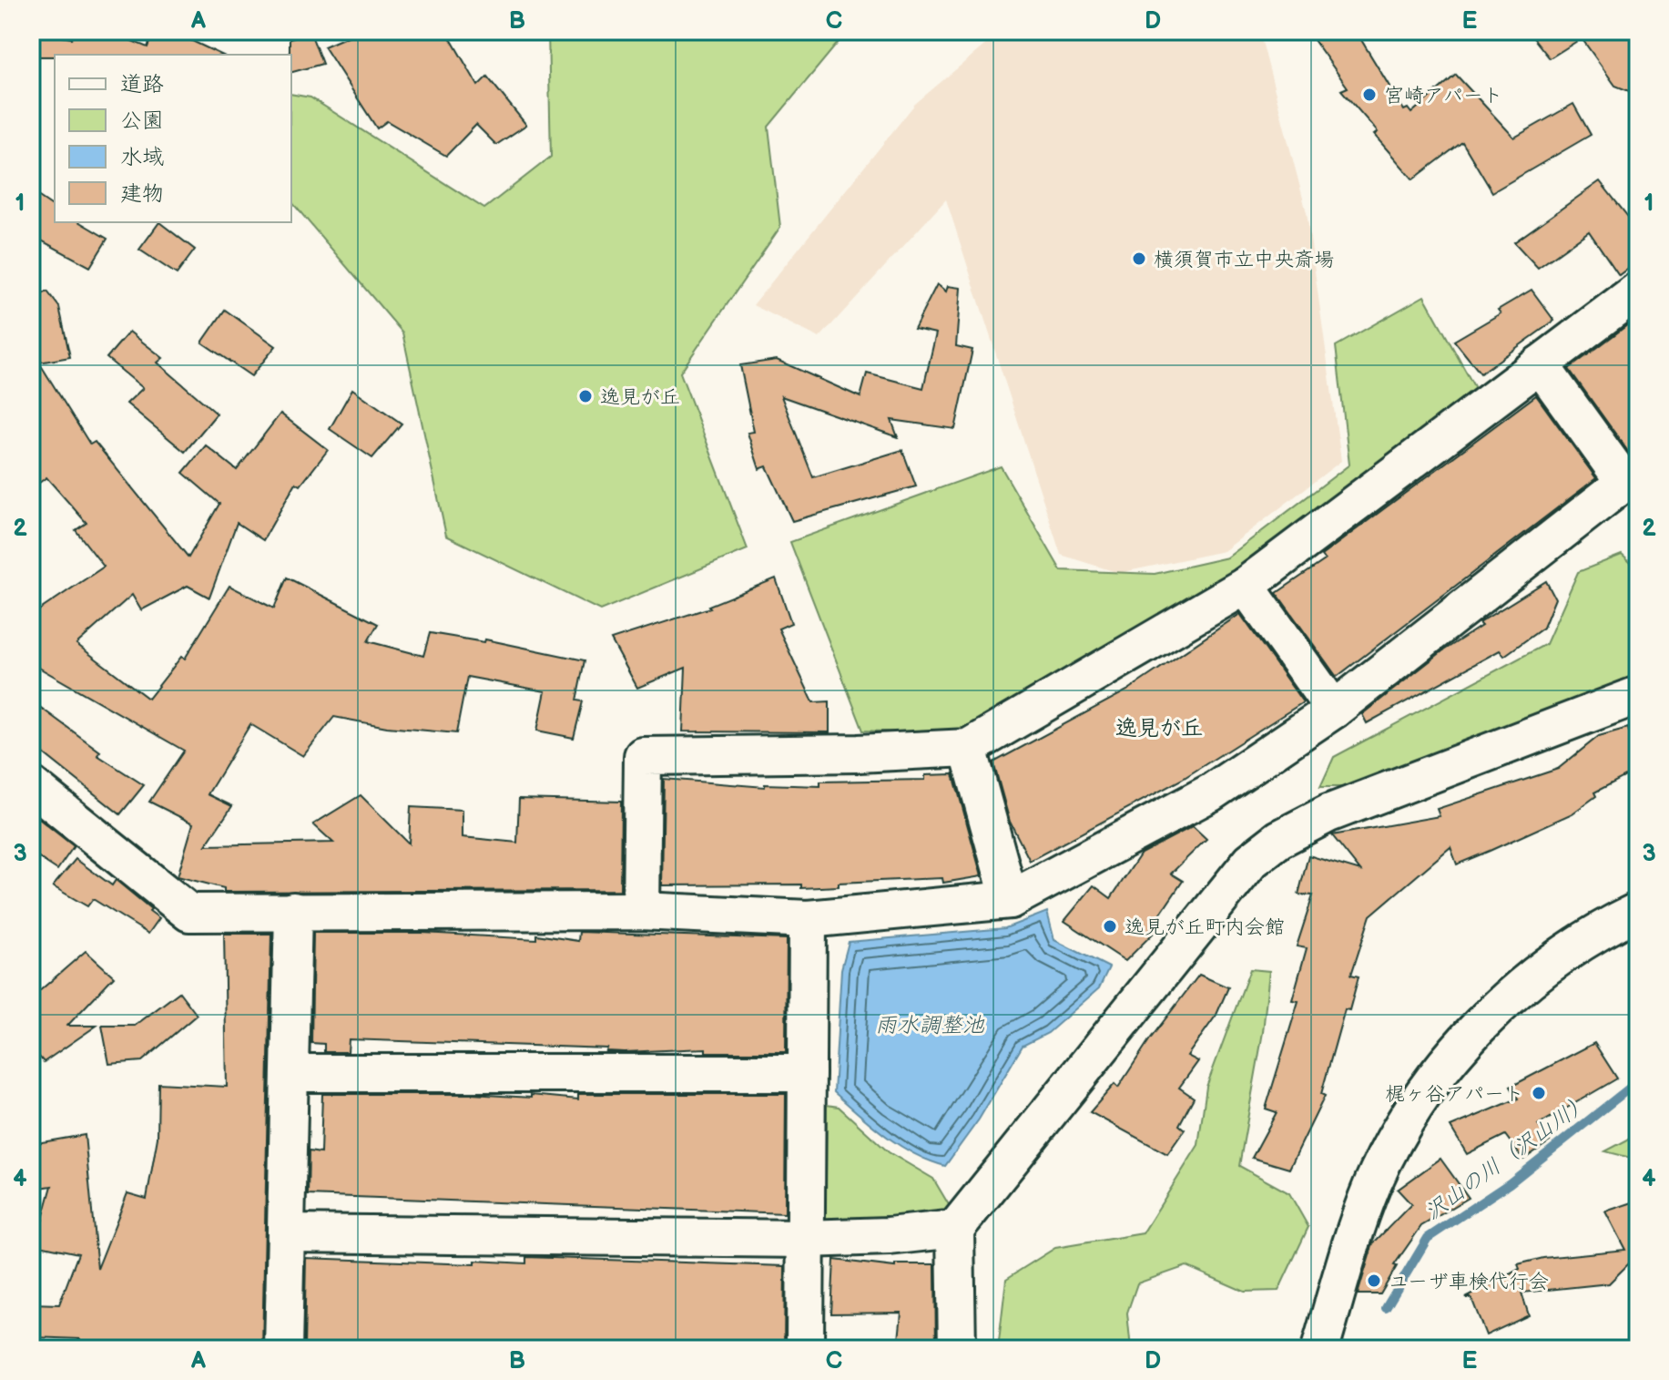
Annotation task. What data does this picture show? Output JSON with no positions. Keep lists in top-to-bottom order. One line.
{"districts":["逸見が丘"],"water":["雨水調整池","沢山の川（沢山川）"],"places":["宮崎アパート","横須賀市立中央斎場","逸見が丘","逸見が丘町内会館","梶ヶ谷アパート","ユーザ車検代行会"],"legend":["道路","公園","水域","建物"],"grid":{"columns":["A","B","C","D","E"],"rows":["1","2","3","4"]}}
